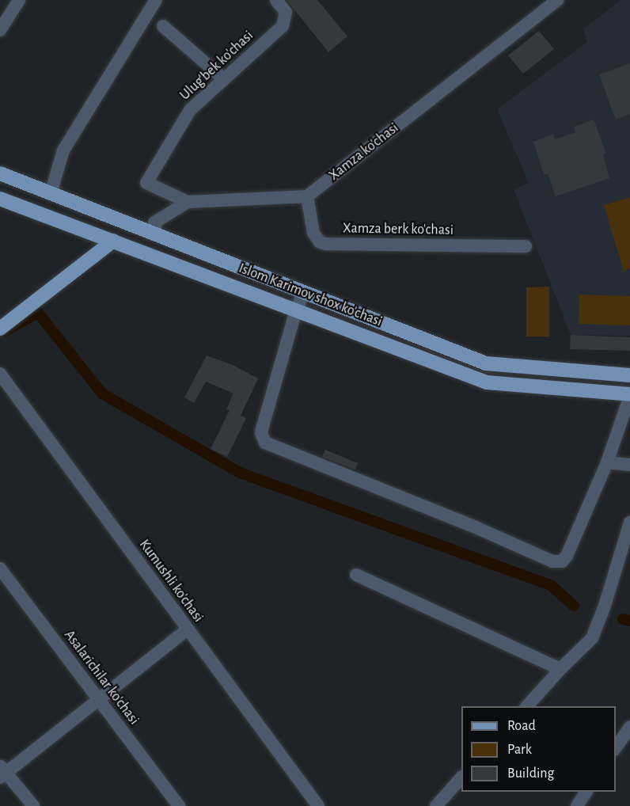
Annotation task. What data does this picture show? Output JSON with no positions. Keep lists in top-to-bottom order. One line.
{"streets":{"main road":["Islom Karimov shox ko'chasi"],"street":["Ulug'bek ko'chasi","Xamza ko'chasi","Xamza berk ko'chasi","Kumushli ko'chasi","Asalarichilar ko'chasi"]},"crossings":[["Xamza ko'chasi","Xamza berk ko'chasi"]],"legend":["Road","Park","Building"]}
